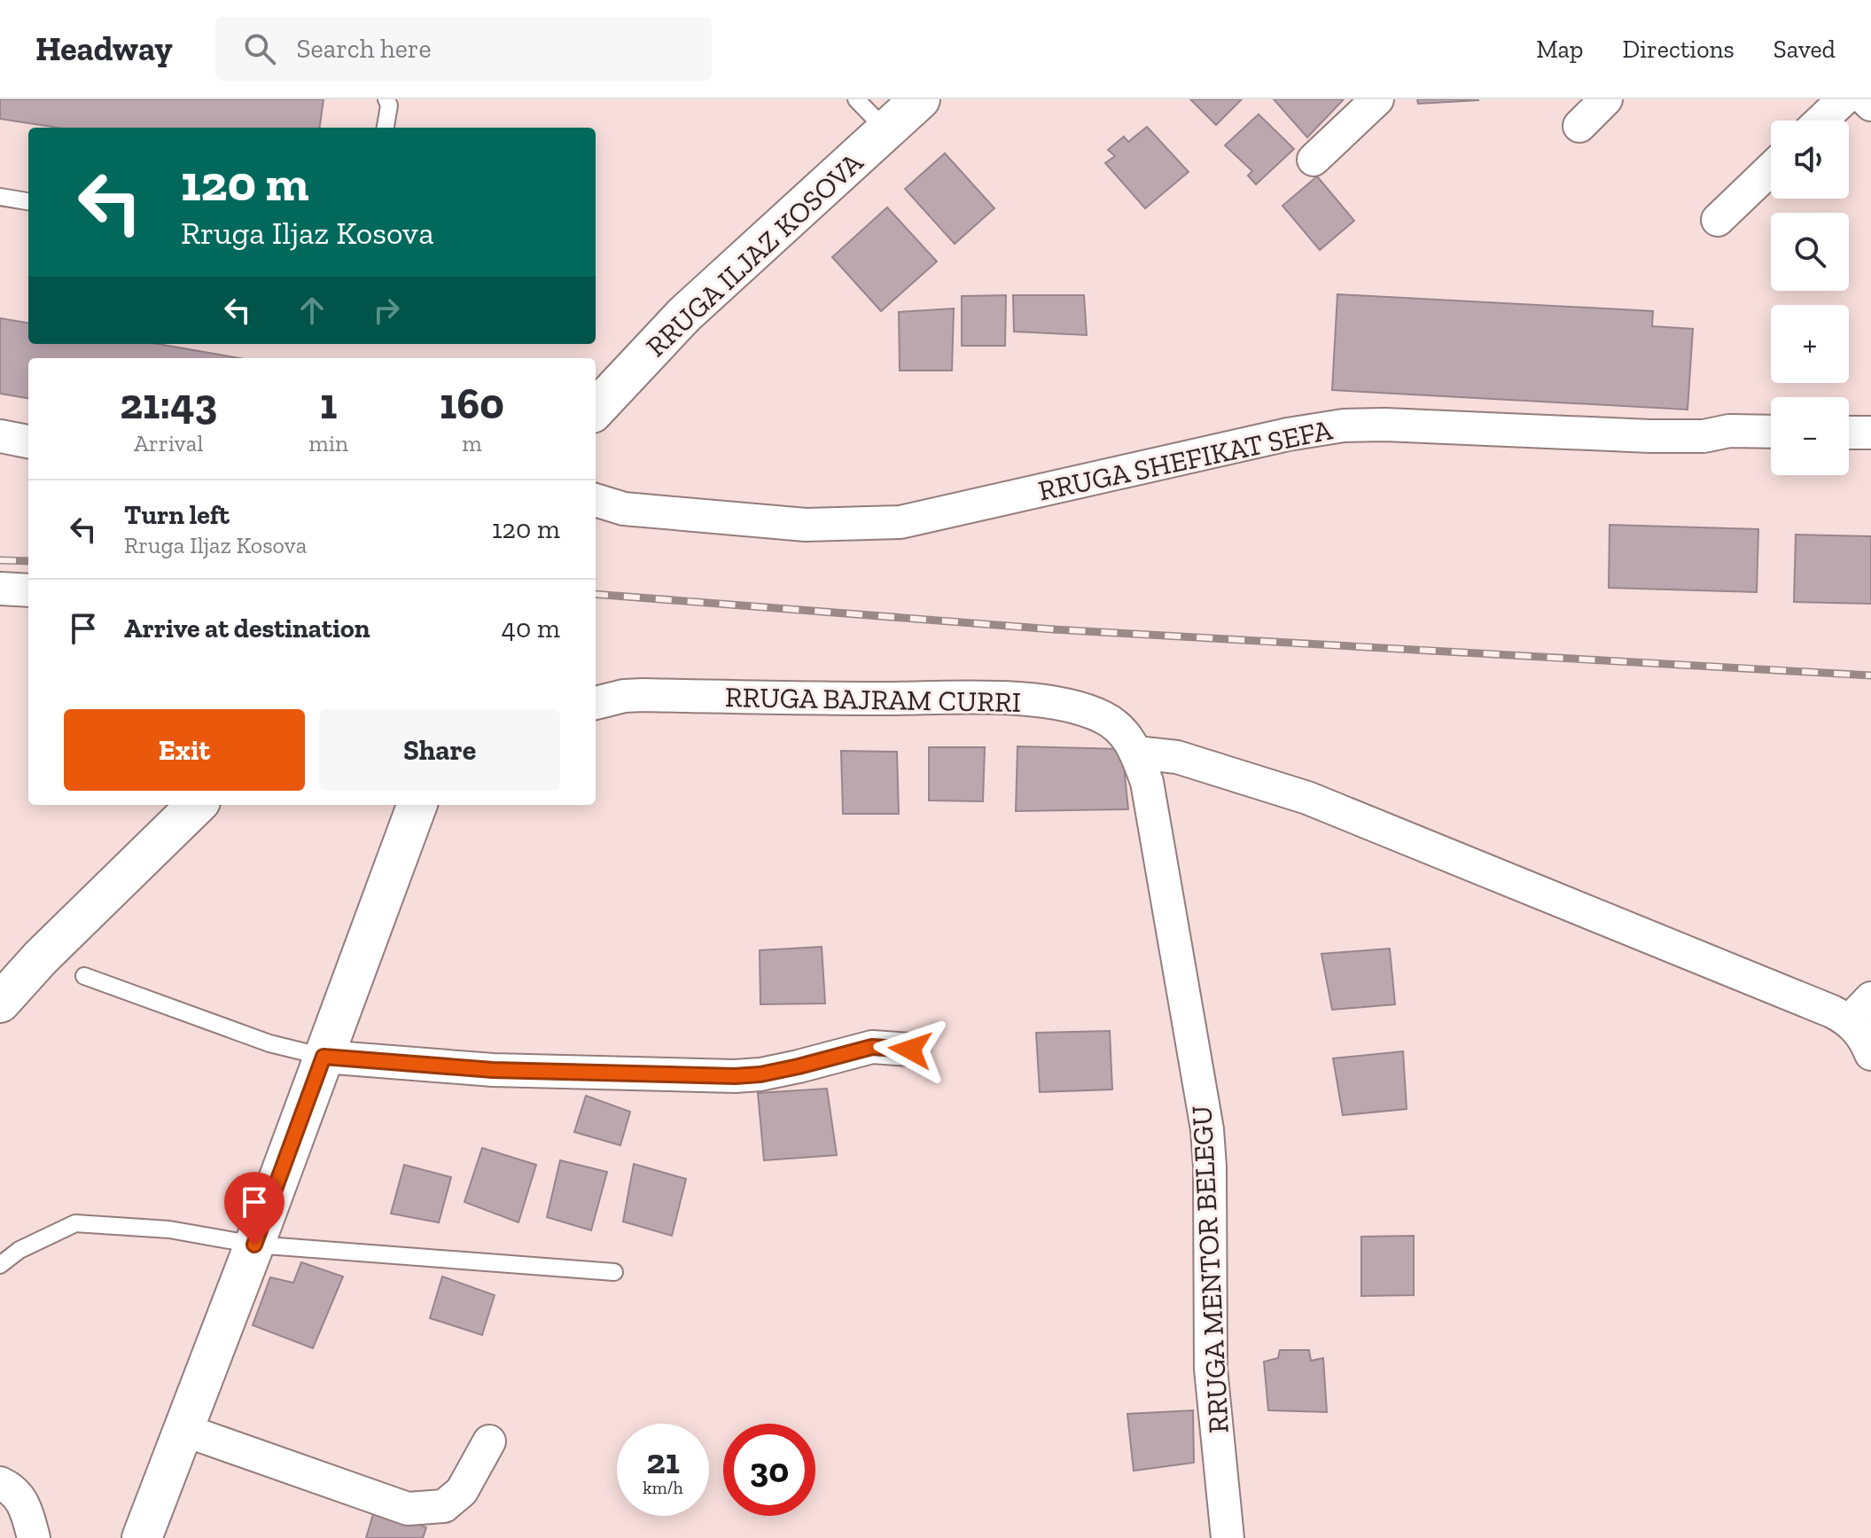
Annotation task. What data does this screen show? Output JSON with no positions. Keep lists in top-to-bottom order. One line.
{"streets":{"street":["RRUGA ILJAZ KOSOVA","RRUGA SHEFIKAT SEFA","RRUGA BAJRAM CURRI","RRUGA MENTOR BELEGU"]},"crossings":[["RRUGA BAJRAM CURRI","RRUGA MENTOR BELEGU"]],"page":{"header":"Headway","search":"Search here","nav":["Map","Directions","Saved"],"map_buttons":["+","−"],"turn":["120 m","Rruga Iljaz Kosova"],"eta":["21:43","Arrival","1","min","160","m"],"list":[{"name":"Turn left","note":"Rruga Iljaz Kosova","value":"120 m"},{"name":"Arrive at destination","value":"40 m"}],"buttons":["Exit","Share"],"speed":"21 km/h","limit":"30"}}
